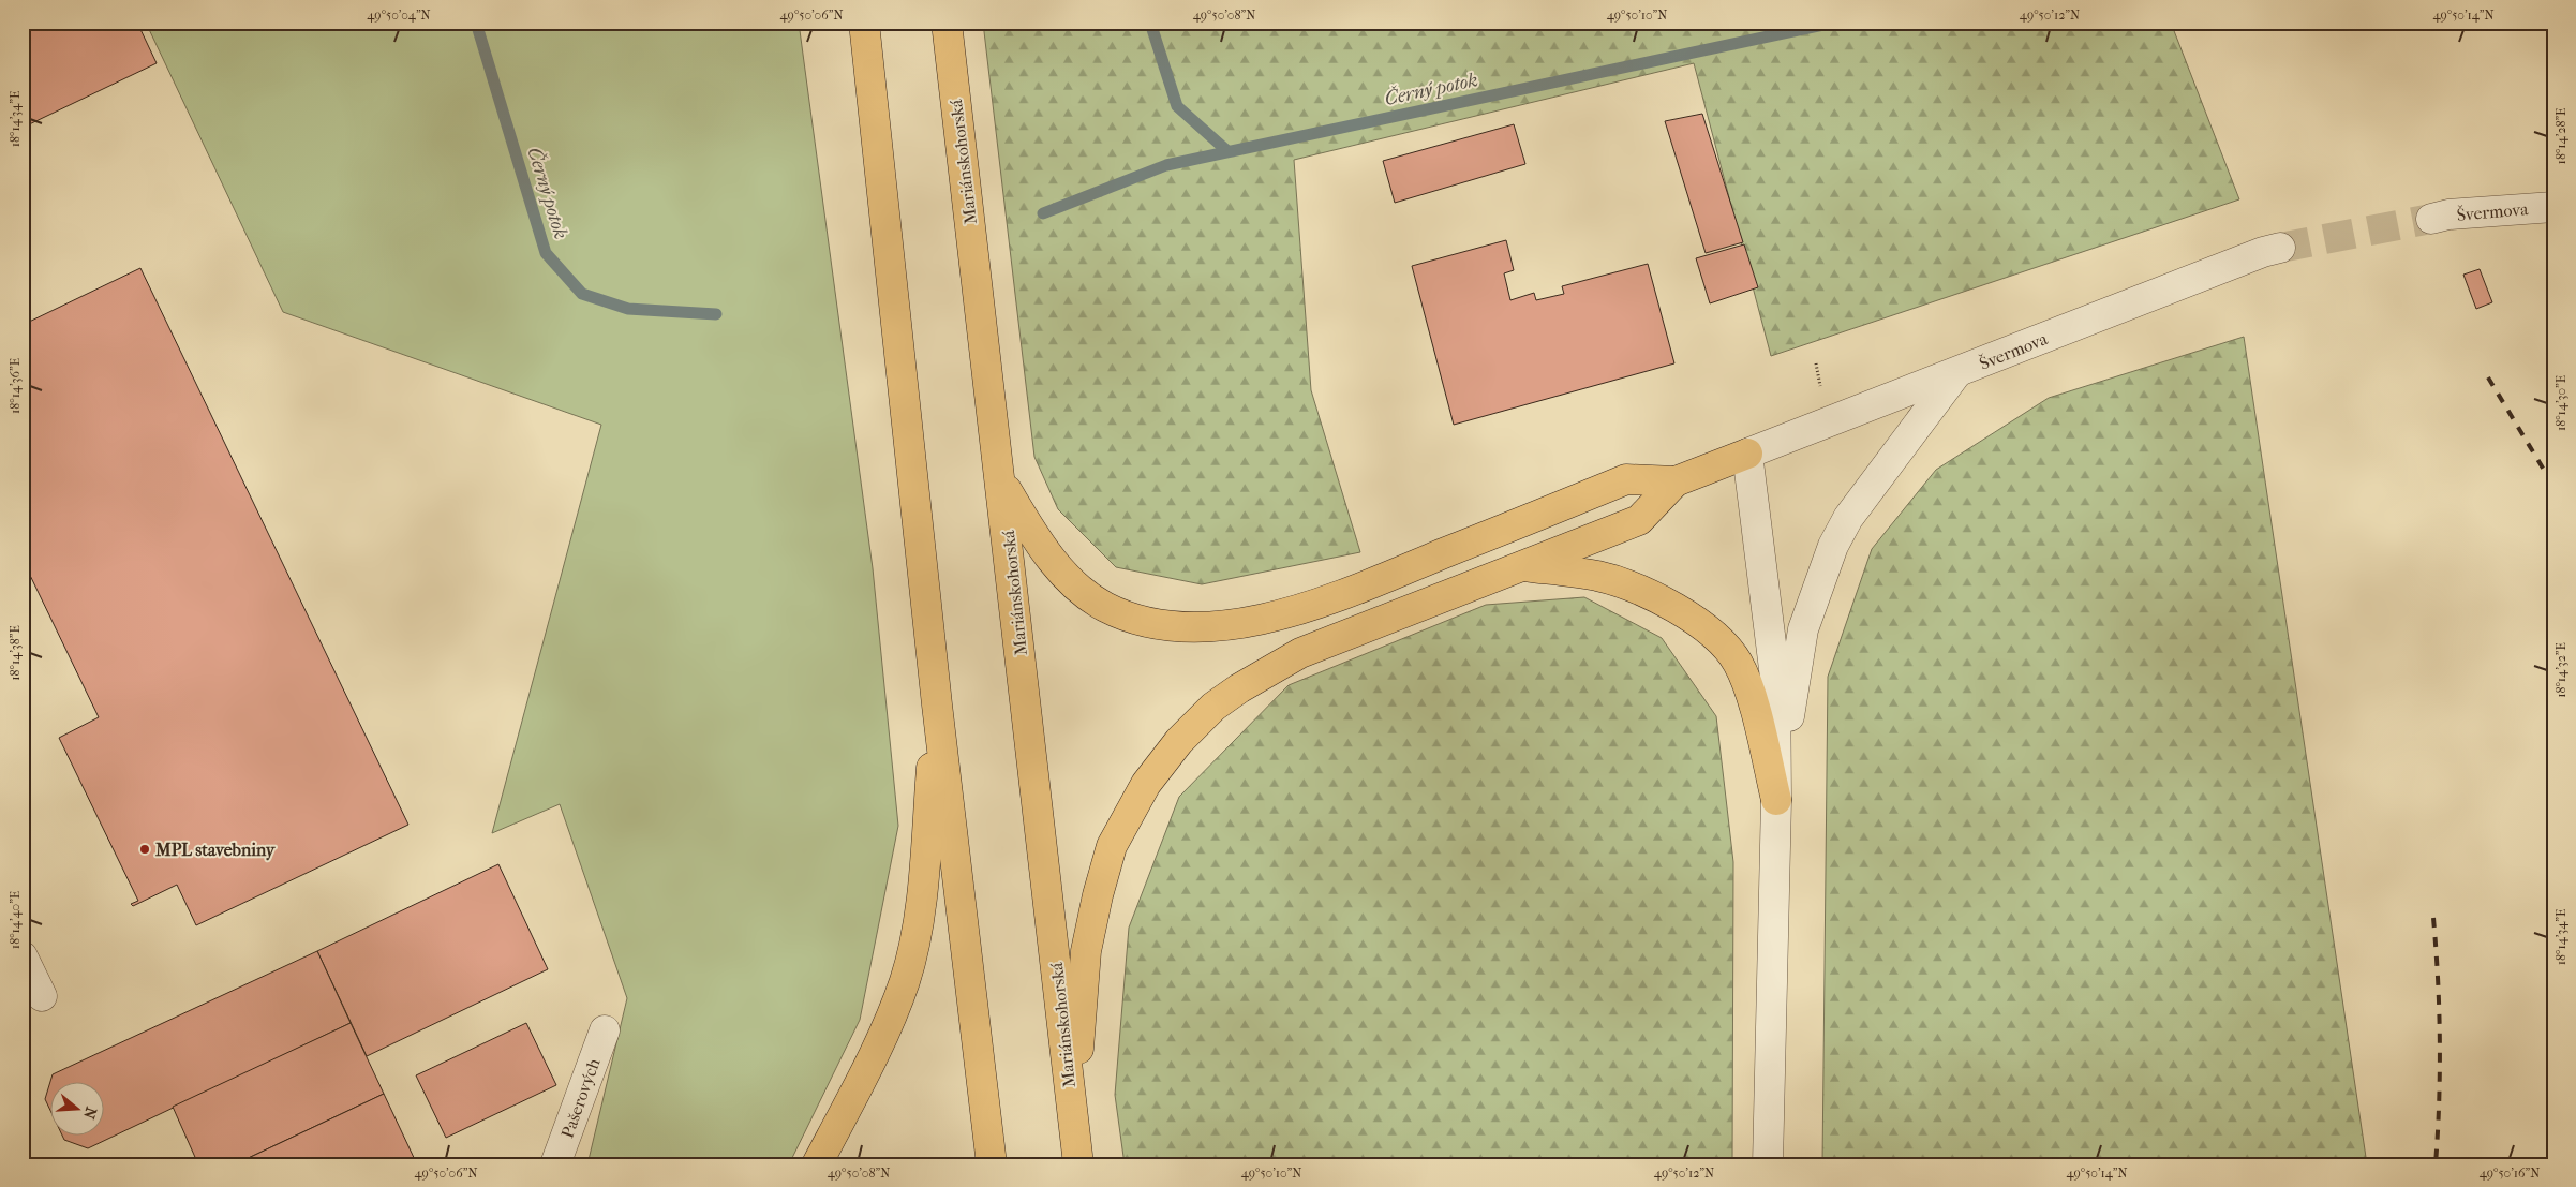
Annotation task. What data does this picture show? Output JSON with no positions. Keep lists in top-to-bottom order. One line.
{"streets":{"main road":["Mariánskohorská"],"street":["Švermova","Pašerových"]},"water":["Černý potok"],"places":["MPL stavebniny"],"north":"right","coordinates":["49°50'04\"N","49°50'06\"N","49°50'08\"N","49°50'10\"N","49°50'12\"N","49°50'14\"N","18°14'34\"E","18°14'28\"E","18°14'36\"E","18°14'30\"E","18°14'38\"E","18°14'32\"E","18°14'40\"E","49°50'16\"N"]}
